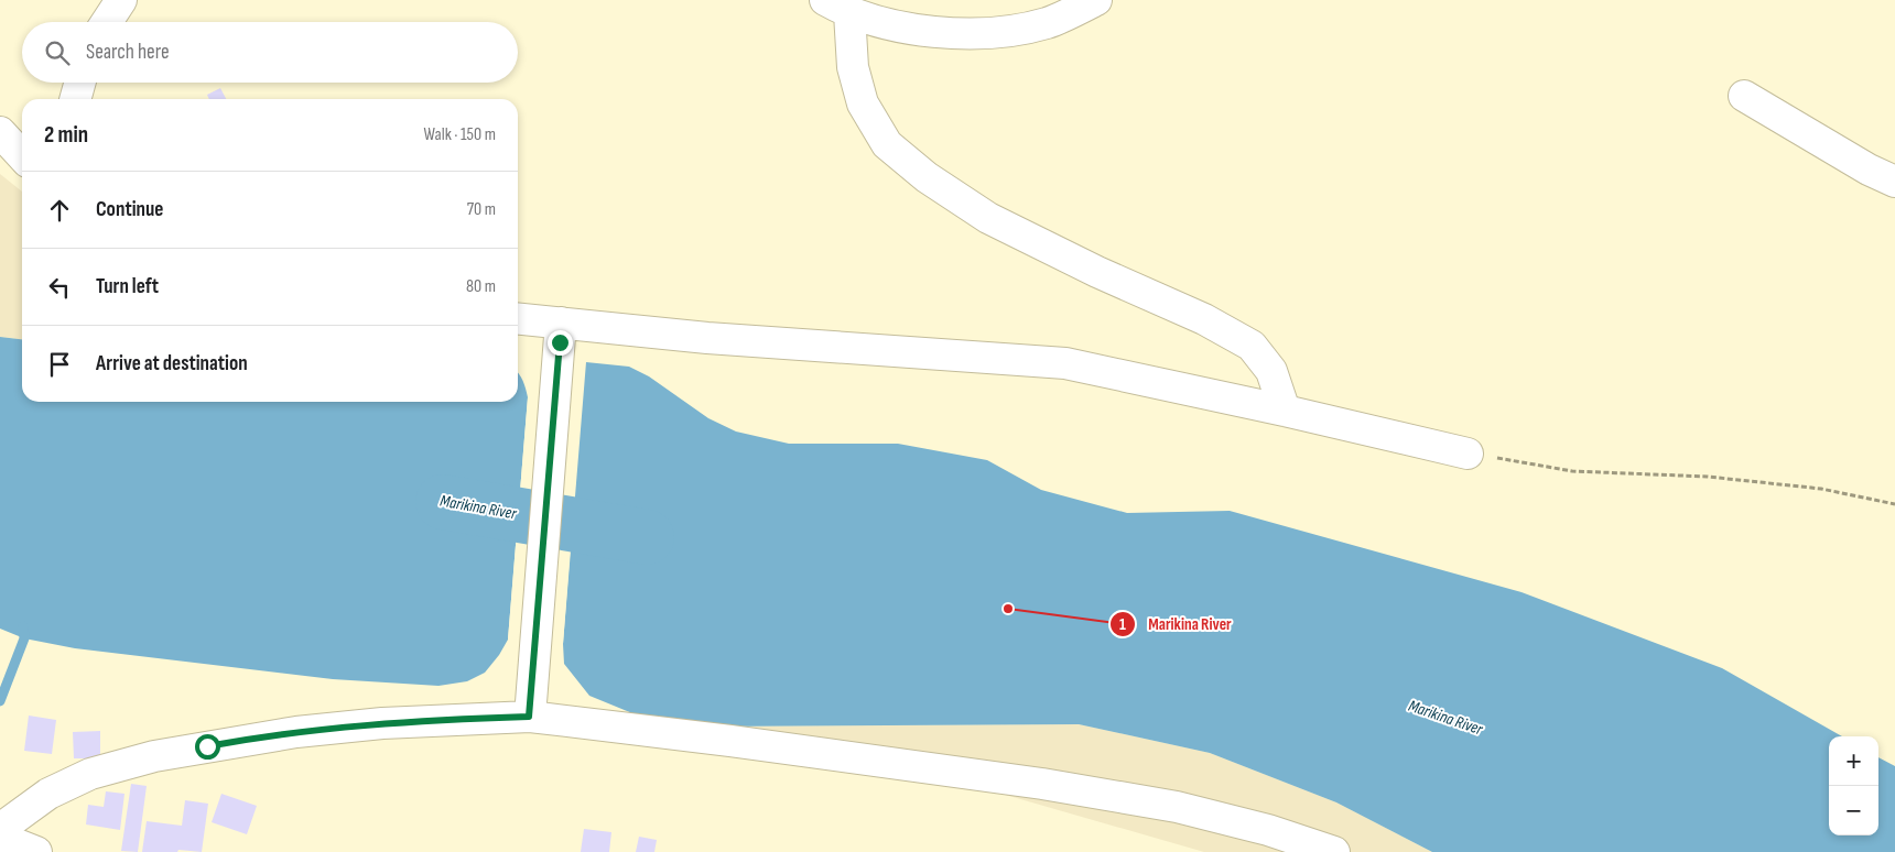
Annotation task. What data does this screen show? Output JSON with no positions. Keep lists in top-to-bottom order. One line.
{"water":["Marikina River"],"places":["Marikina River"],"page":{"search":"Search here","heading":["2 min","Walk · 150 m"],"list":[["Continue","70 m"],["Turn left","80 m"],"Arrive at destination"],"map_buttons":["+","−"]}}
